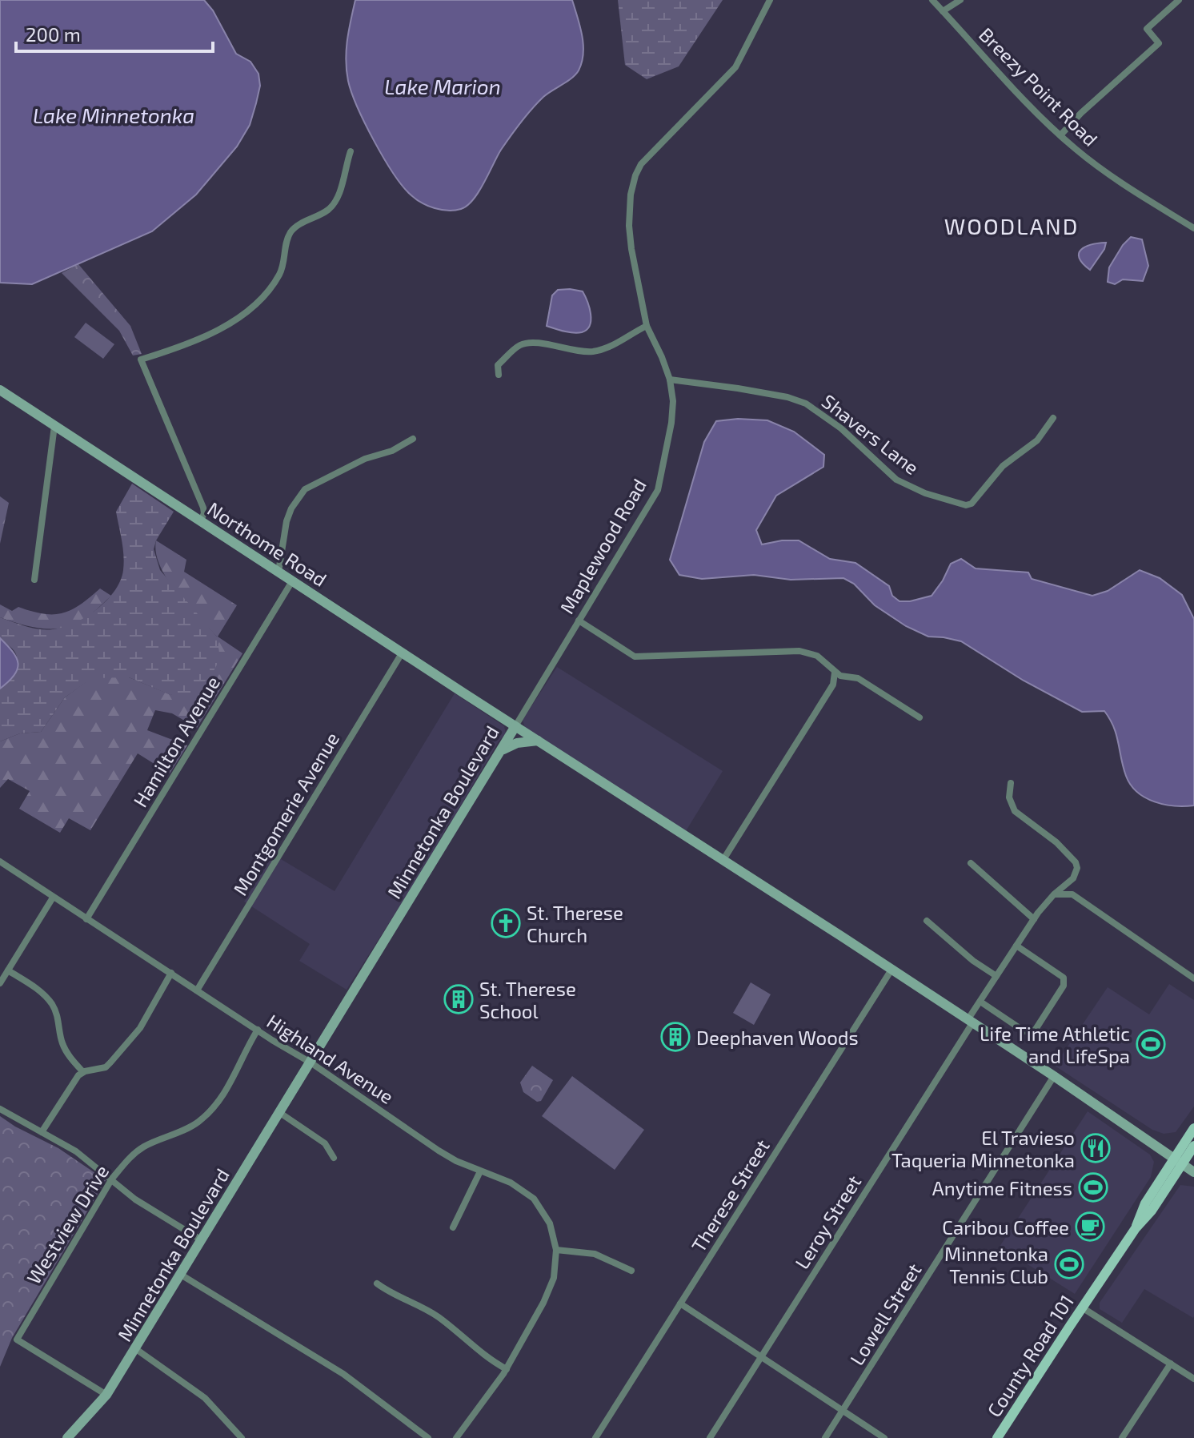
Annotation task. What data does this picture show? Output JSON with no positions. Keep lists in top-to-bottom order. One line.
{"streets":{"main road":["County Road 101"],"street":["Breezy Point Road","Shavers Lane","Northome Road","Maplewood Road","Hamilton Avenue","Minnetonka Boulevard","Montgomerie Avenue","Highland Avenue","Therese Street","Leroy Street","Westview Drive","Lowell Street"]},"crossings":[["Shavers Lane","Maplewood Road"],["Northome Road","Maplewood Road"],["Northome Road","Hamilton Avenue"],["Northome Road","Minnetonka Boulevard"],["Northome Road","Montgomerie Avenue"],["Maplewood Road","Minnetonka Boulevard"],["Hamilton Avenue","Highland Avenue"],["Minnetonka Boulevard","Highland Avenue"],["Minnetonka Boulevard","Therese Street"],["Minnetonka Boulevard","Leroy Street"],["Minnetonka Boulevard","Westview Drive"],["Minnetonka Boulevard","Lowell Street"],["Minnetonka Boulevard","County Road 101"],["Montgomerie Avenue","Highland Avenue"],["Highland Avenue","Westview Drive"]],"districts":["WOODLAND"],"water":["Lake Marion","Lake Minnetonka"],"places":{"church":["St. Therese Church"],"building":["St. Therese School","Deephaven Woods"],"sports":["Life Time Athletic and LifeSpa","Anytime Fitness","Minnetonka Tennis Club"],"restaurant":["El Travieso Taqueria Minnetonka"],"cafe":["Caribou Coffee"]},"scale_bar":"200 m"}
